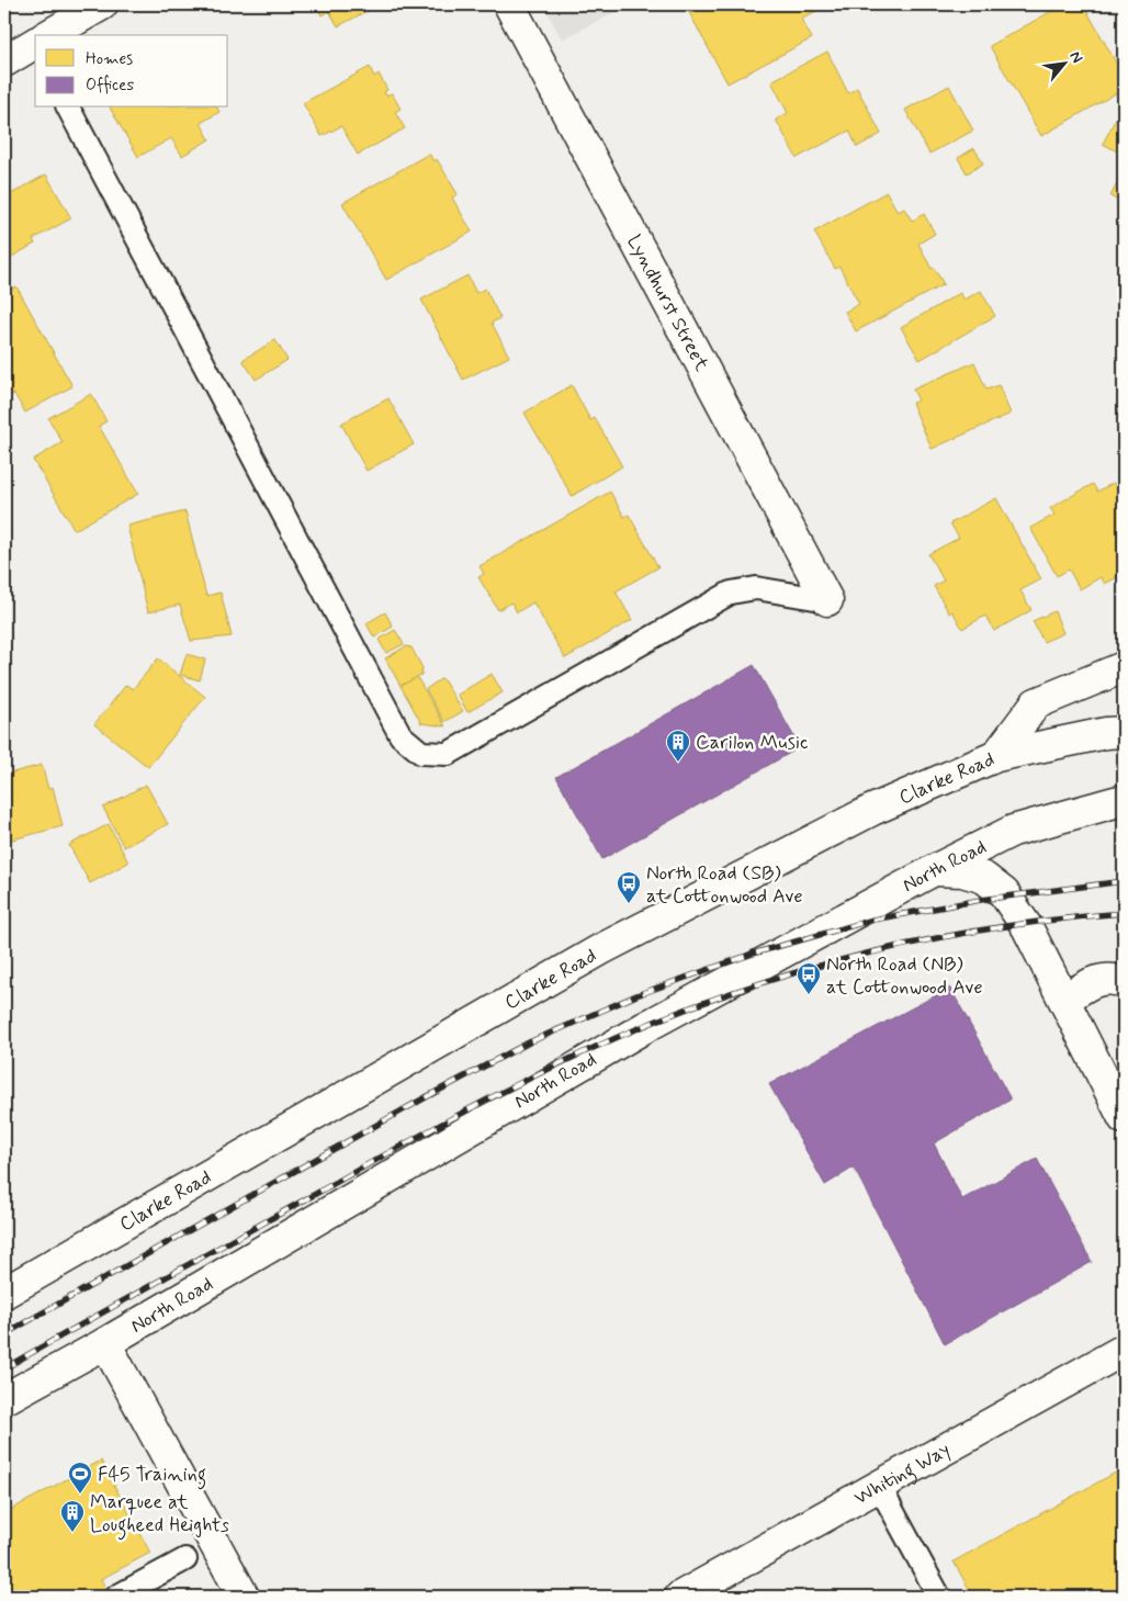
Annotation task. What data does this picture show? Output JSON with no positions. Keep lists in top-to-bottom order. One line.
{"streets":{"main road":["Lyndhurst Street","Clarke Road","North Road","Whiting Way"]},"places":{"building":["Carilon Music","Marquee at Lougheed Heights"],"bus stop":["North Road (SB) at Cottonwood Ave","North Road (NB) at Cottonwood Ave"],"sports":["F45 Training"]},"legend":["Homes","Offices"],"north":"top right"}
